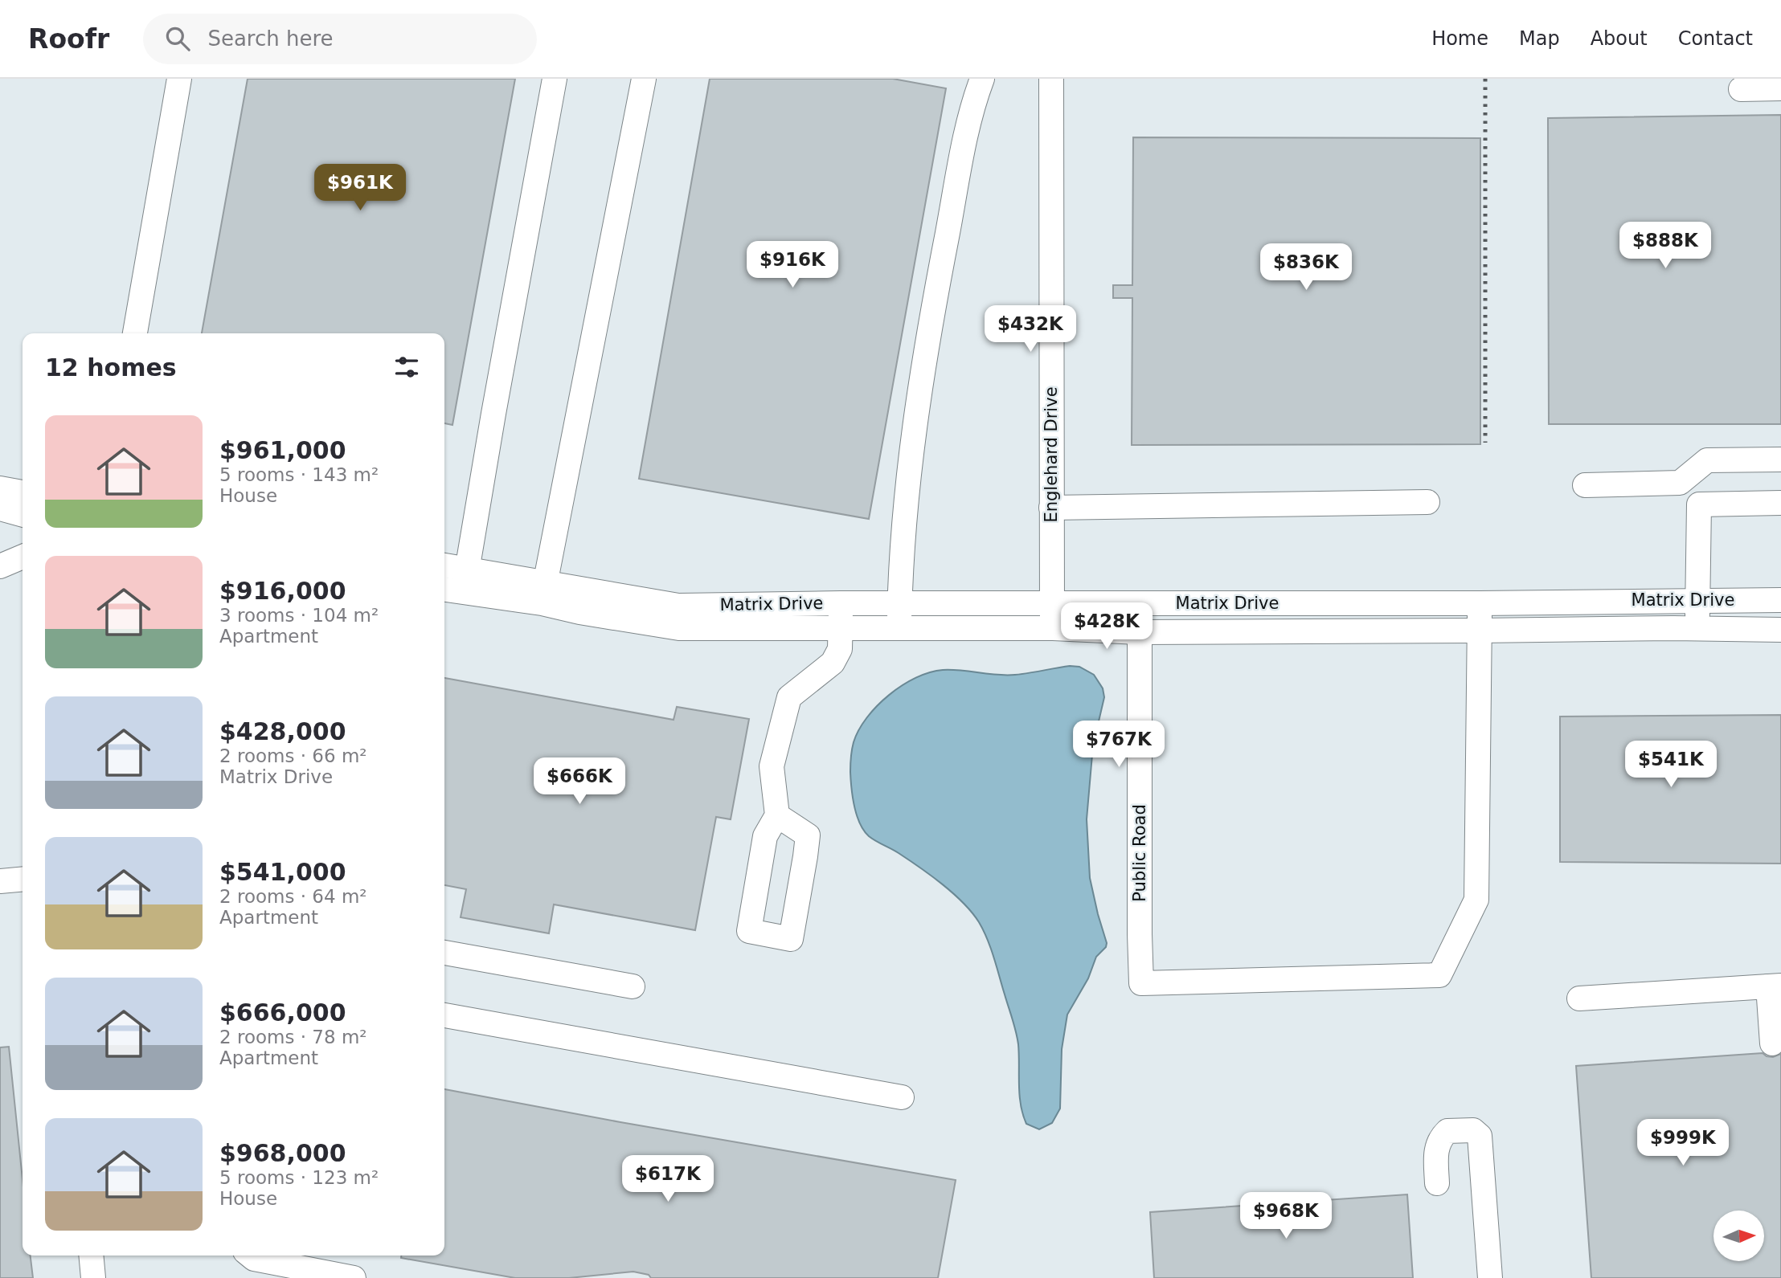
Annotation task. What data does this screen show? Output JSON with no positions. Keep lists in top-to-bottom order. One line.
{"streets":{"street":["Englehard Drive","Matrix Drive","Public Road"]},"crossings":[["Englehard Drive","Matrix Drive"],["Matrix Drive","Public Road"]],"north":"right","page":{"header":"Roofr","search":"Search here","nav":["Home","Map","About","Contact"],"price":["$961K","$888K","$916K","$836K","$432K","$428K","$767K","$541K","$666K","$999K","$617K","$968K"],"heading":"12 homes","list":[{"name":"$961,000","note":"5 rooms · 143 m² · House"},{"name":"$916,000","note":"3 rooms · 104 m² · Apartment"},{"name":"$428,000","note":"2 rooms · 66 m² · Matrix Drive"},{"name":"$541,000","note":"2 rooms · 64 m² · Apartment"},{"name":"$666,000","note":"2 rooms · 78 m² · Apartment"},{"name":"$968,000","note":"5 rooms · 123 m² · House"}]}}
